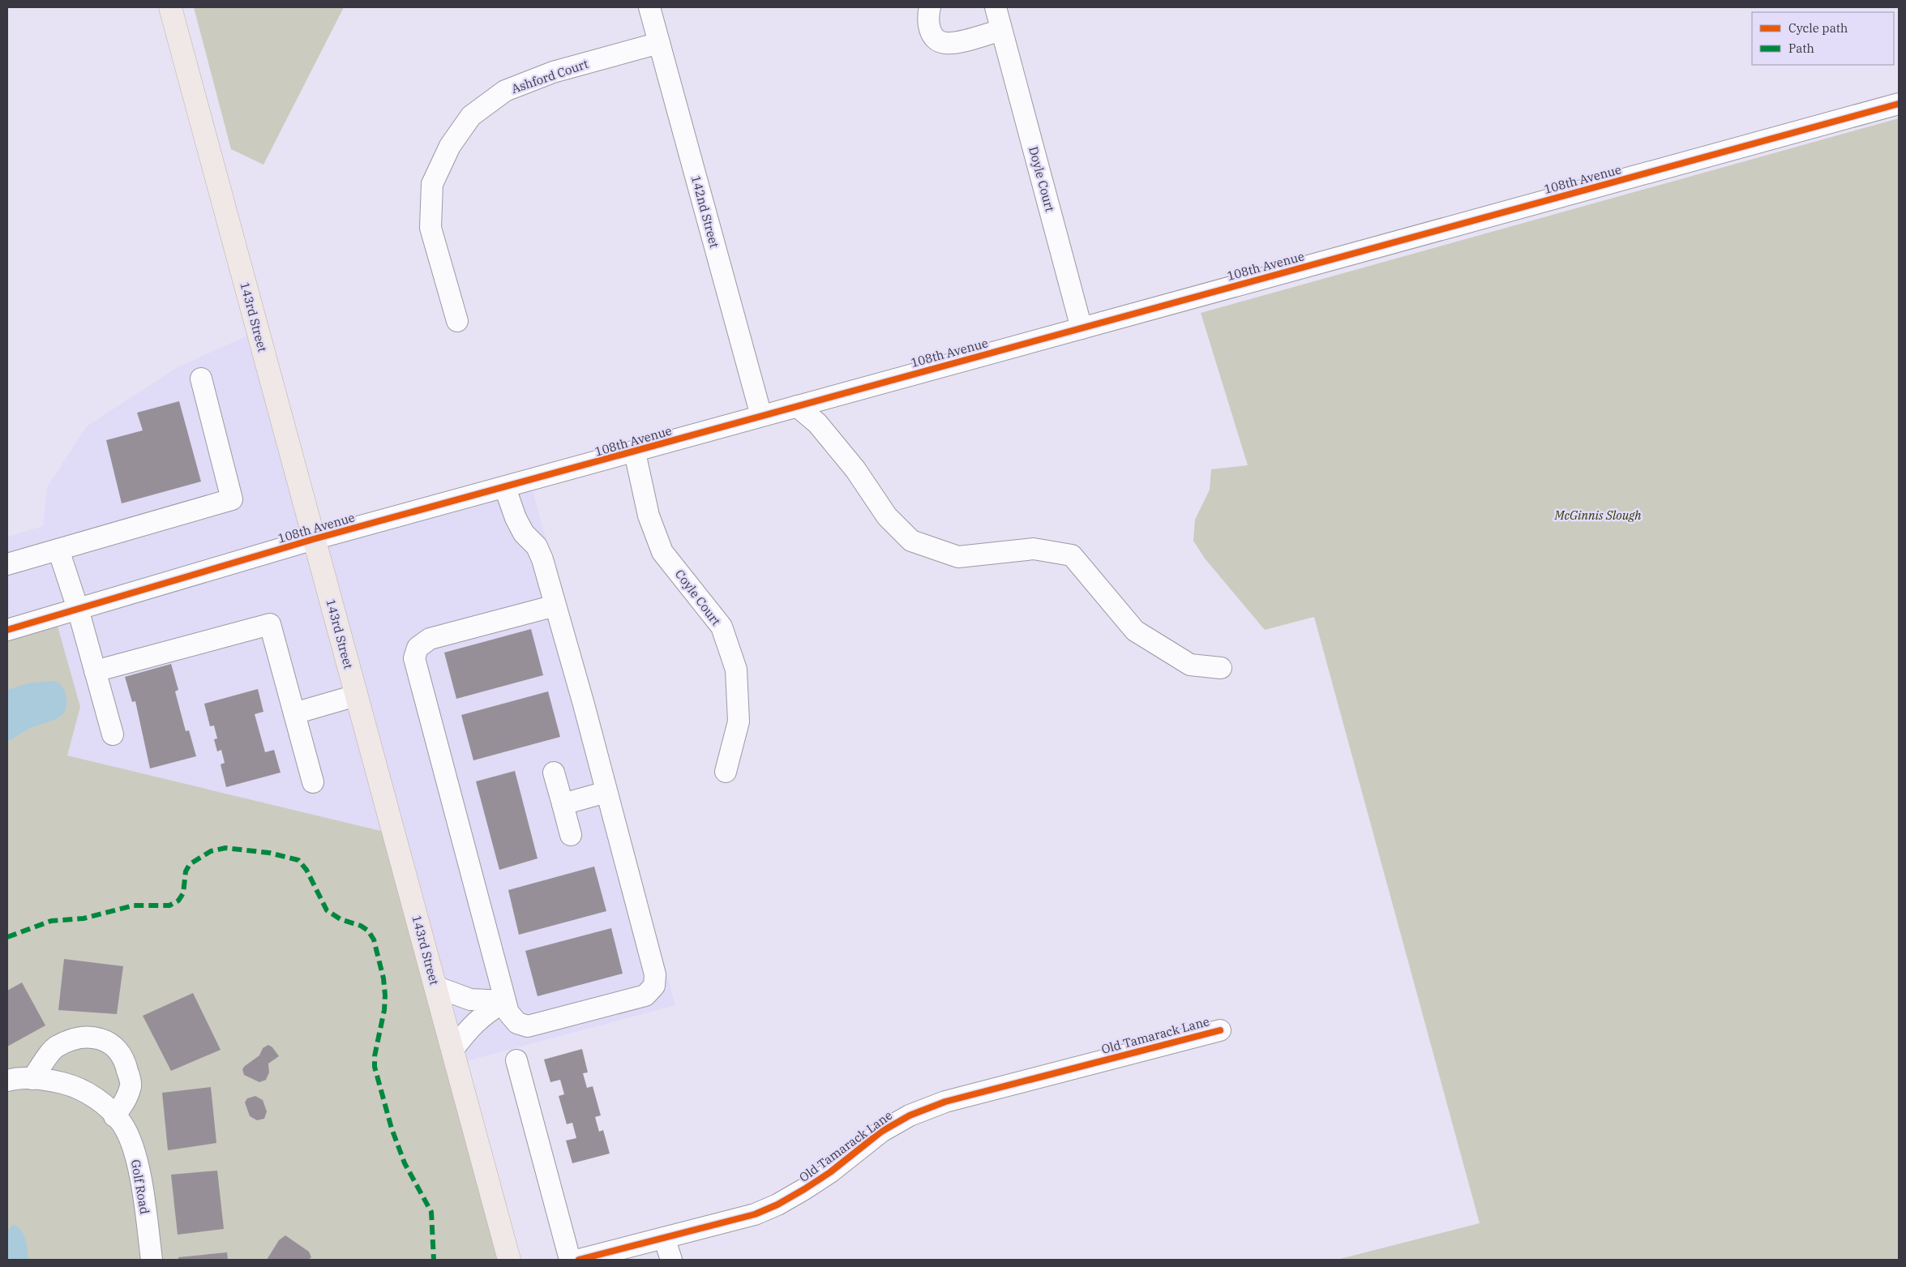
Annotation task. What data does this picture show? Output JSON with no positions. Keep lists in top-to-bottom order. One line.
{"streets":{"main road":["143rd Street"],"street":["Ashford Court","Doyle Court","108th Avenue","142nd Street","Coyle Court","Old Tamarack Lane","Golf Road"]},"crossings":[["Ashford Court","142nd Street"],["Doyle Court","108th Avenue"],["108th Avenue","142nd Street"],["108th Avenue","143rd Street"],["108th Avenue","Coyle Court"]],"parks":["McGinnis Slough"],"legend":["Cycle path","Path"]}
